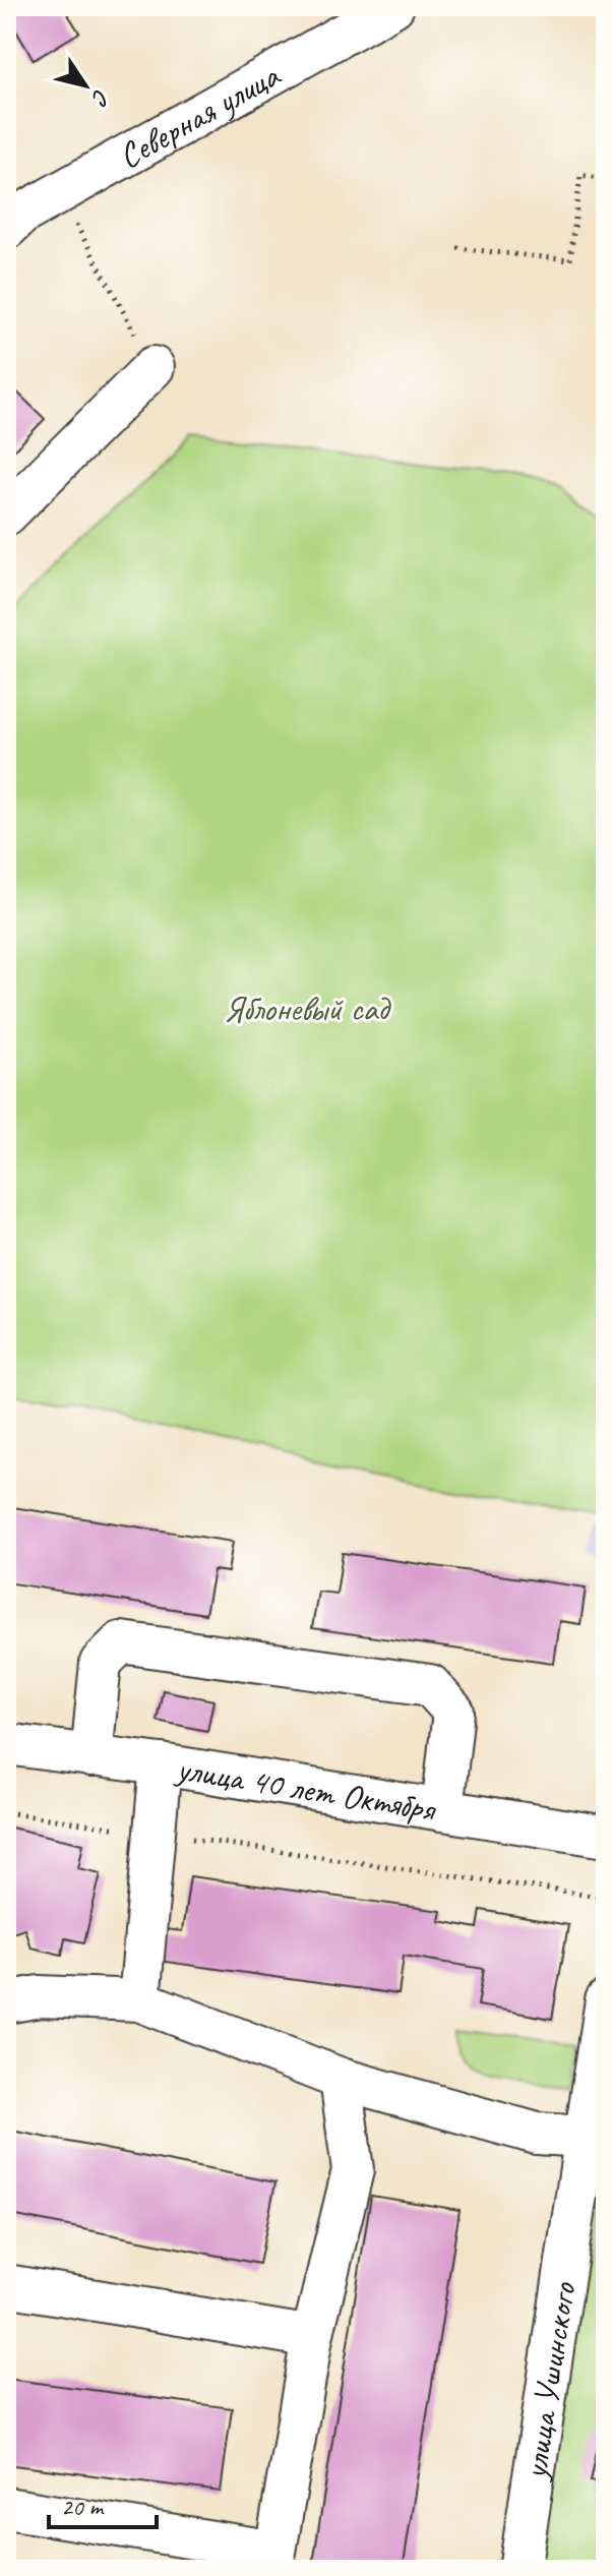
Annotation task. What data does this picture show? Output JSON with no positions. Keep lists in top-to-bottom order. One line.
{"streets":{"street":["Северная улица","улица 40 лет Октября","улица Ушинского"]},"parks":["Яблоневый сад"],"scale_bar":"20 m","north":"bottom right"}
